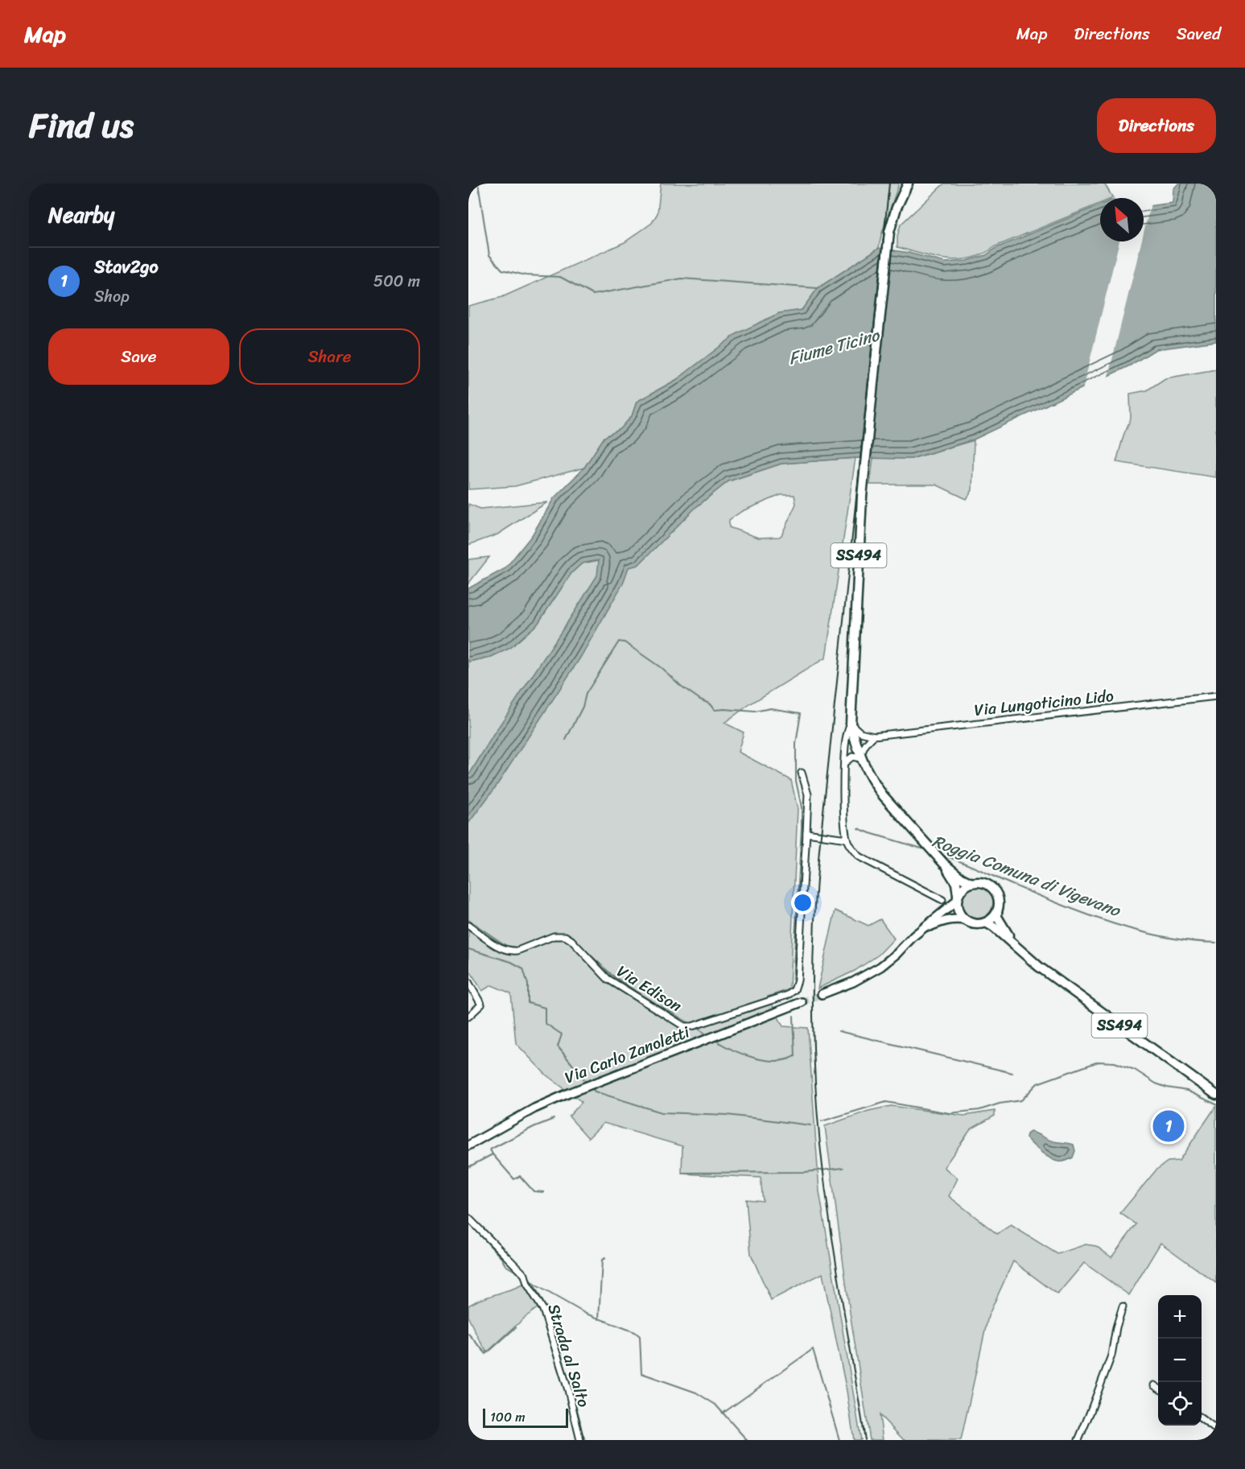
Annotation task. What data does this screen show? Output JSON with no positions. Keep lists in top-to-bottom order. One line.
{"streets":{"main road":["SS494","Via Carlo Zanoletti"],"street":["Via Lungoticino Lido","Via Edison","Strada al Salto"]},"water":["Fiume Ticino","Roggia Comuna di Vigevano"],"scale_bar":"100 m","north":"top left","page":{"header":"Map","nav":["Map","Directions","Saved"],"title":"Find us","buttons":["Directions",["Save","Share"]],"heading":"Nearby","list":[{"mark":"1","name":"Stav2go","note":"Shop","value":"500 m"}],"pins":"1","map_buttons":["+","−"],"scale":"100 m"}}
